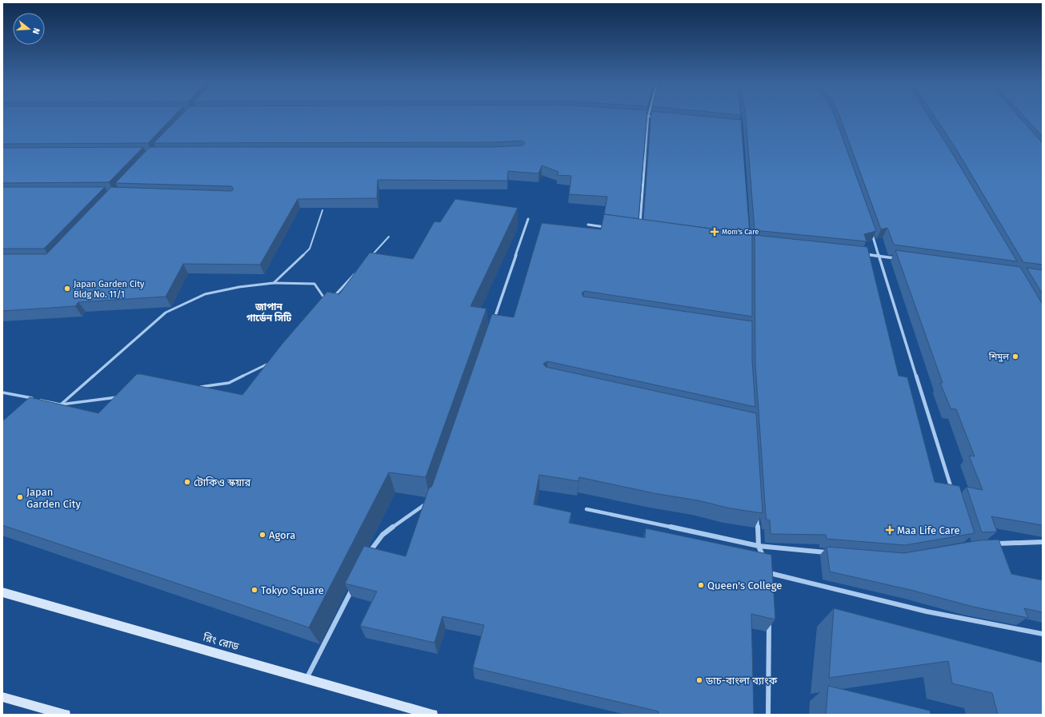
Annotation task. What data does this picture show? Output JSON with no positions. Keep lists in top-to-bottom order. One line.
{"streets":{"main road":["রিং রোড"]},"districts":["জাপান গার্ডেন সিটি"],"places":{"health":["Mom's Care","Maa Life Care"],"other":["Japan Garden City Bldg No. 11/1","শিমুল","টোকিও স্কয়ার","Japan Garden City","Agora","Queen's College","Tokyo Square","ডাচ-বাংলা ব্যাংক"]},"north":"right"}
